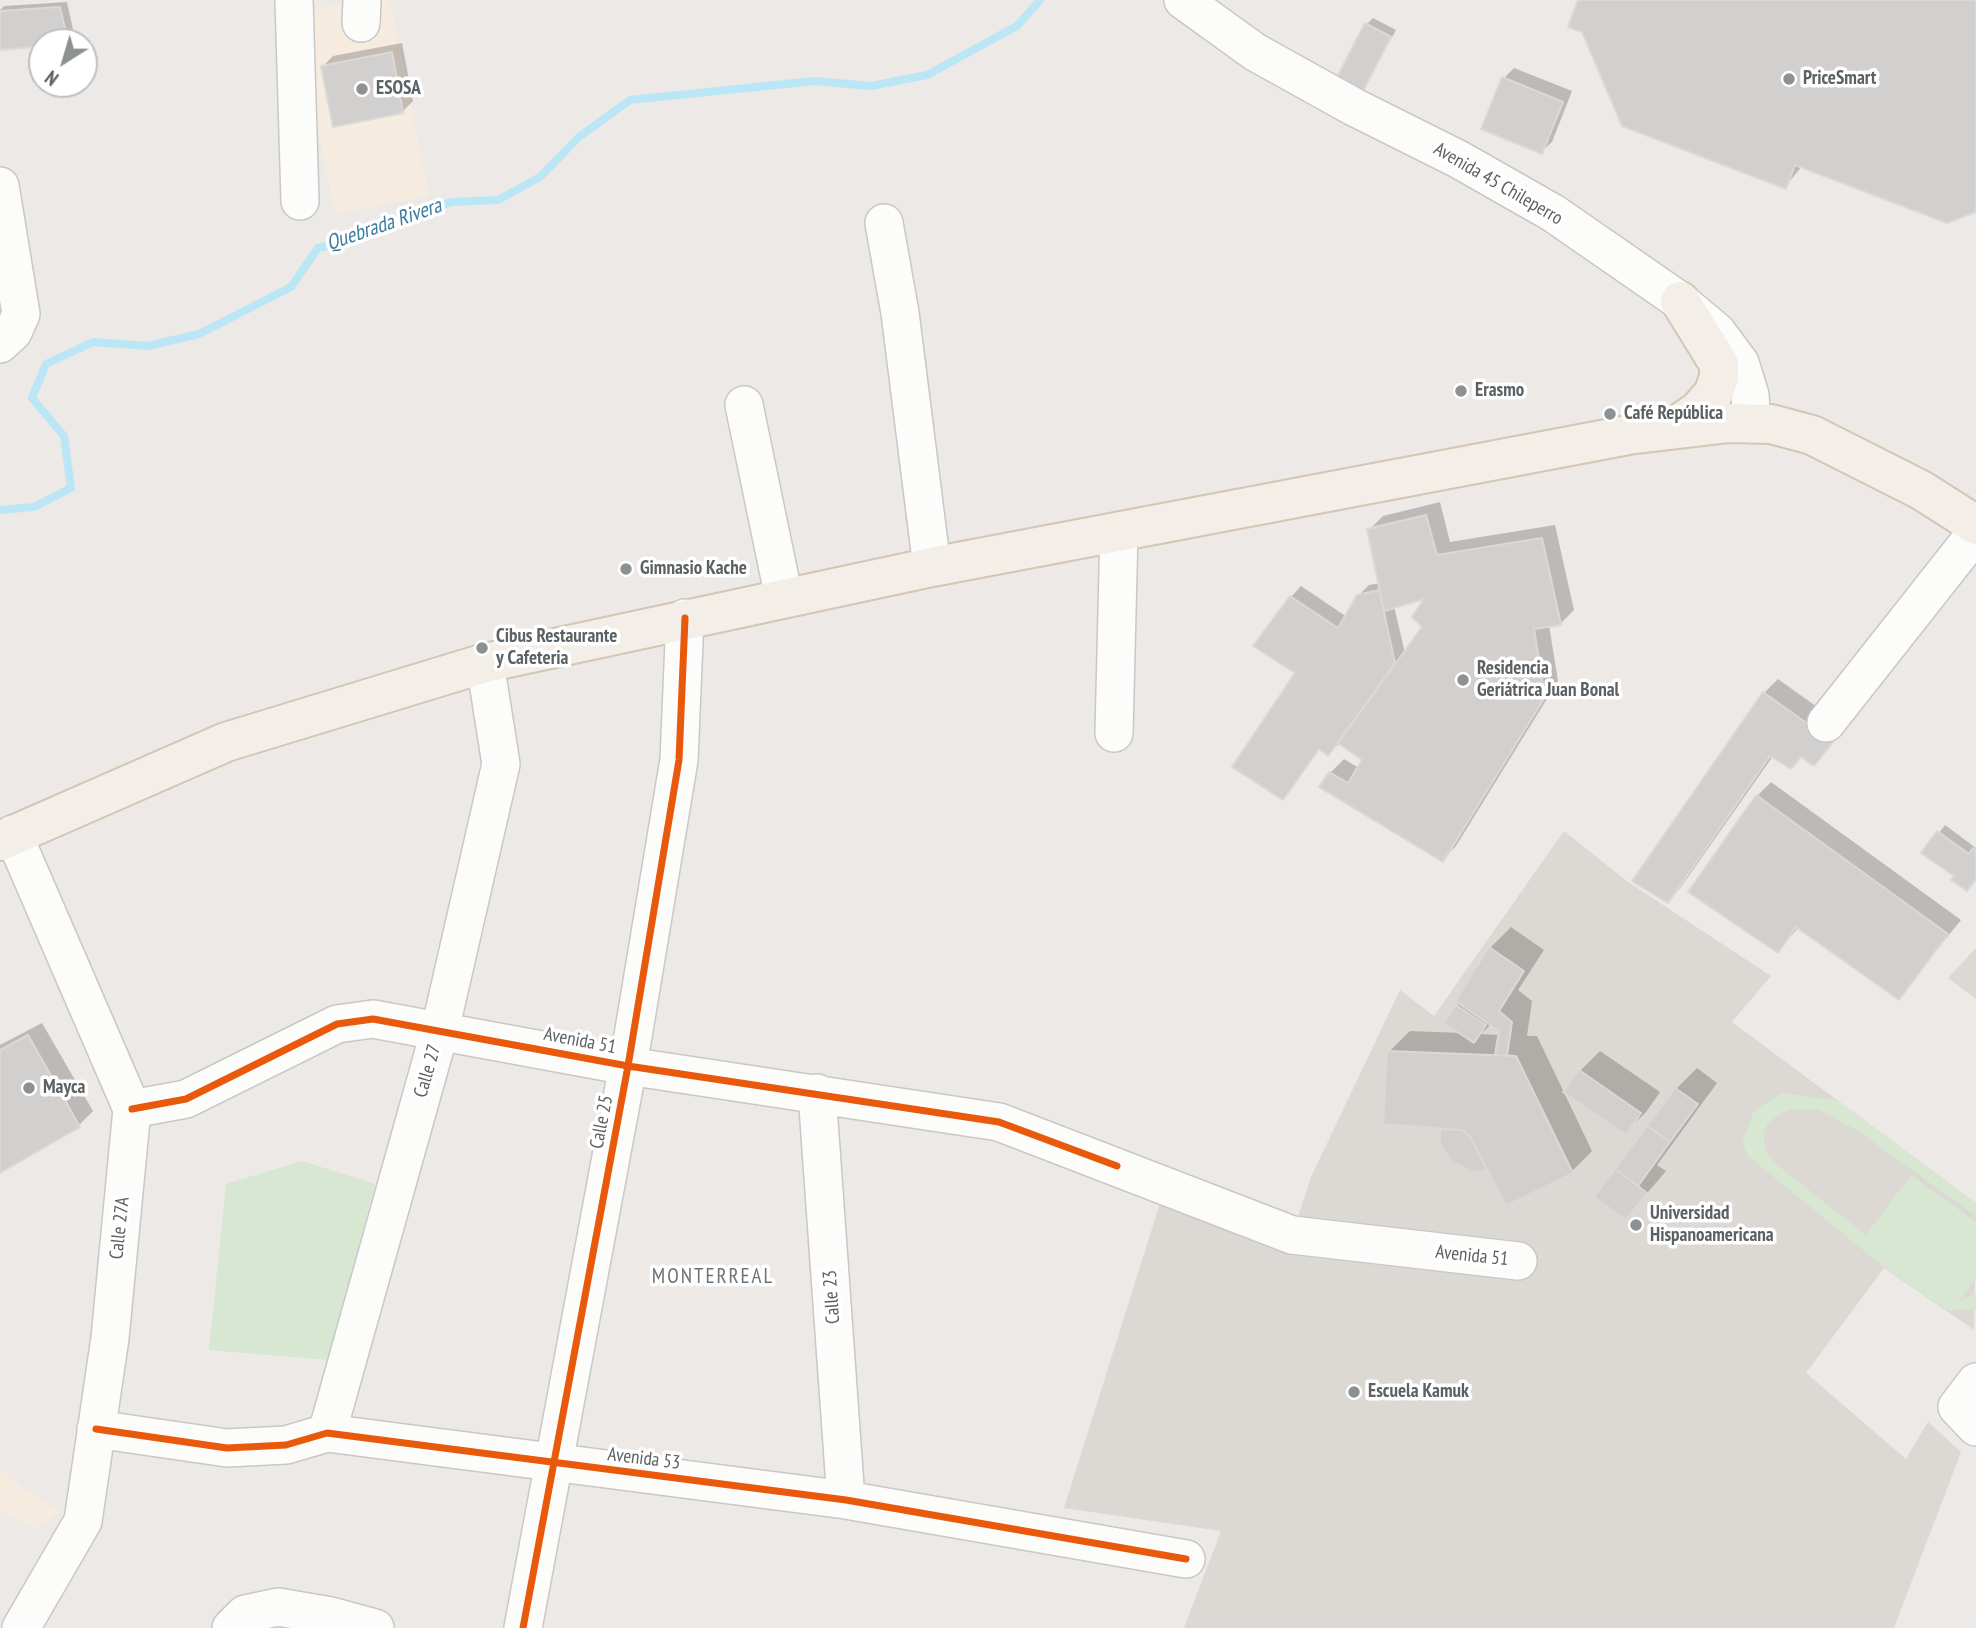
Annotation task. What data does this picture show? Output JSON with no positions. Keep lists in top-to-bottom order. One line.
{"streets":{"street":["Avenida 45 Chileperro","Avenida 51","Calle 27","Calle 25","Calle 27A","Calle 23","Avenida 53"]},"crossings":[["Avenida 51","Calle 27"],["Avenida 51","Calle 25"],["Avenida 51","Calle 27A"],["Avenida 51","Calle 23"],["Calle 27","Avenida 53"],["Calle 25","Avenida 53"],["Calle 27A","Avenida 53"],["Calle 23","Avenida 53"]],"districts":["MONTERREAL"],"water":["Quebrada Rivera"],"places":["PriceSmart","ESOSA","Erasmo","Café República","Gimnasio Kache","Cibus Restaurante y Cafeteria","Residencia Geriátrica Juan Bonal","Mayca","Universidad Hispanoamericana","Escuela Kamuk"],"north":"bottom left"}
